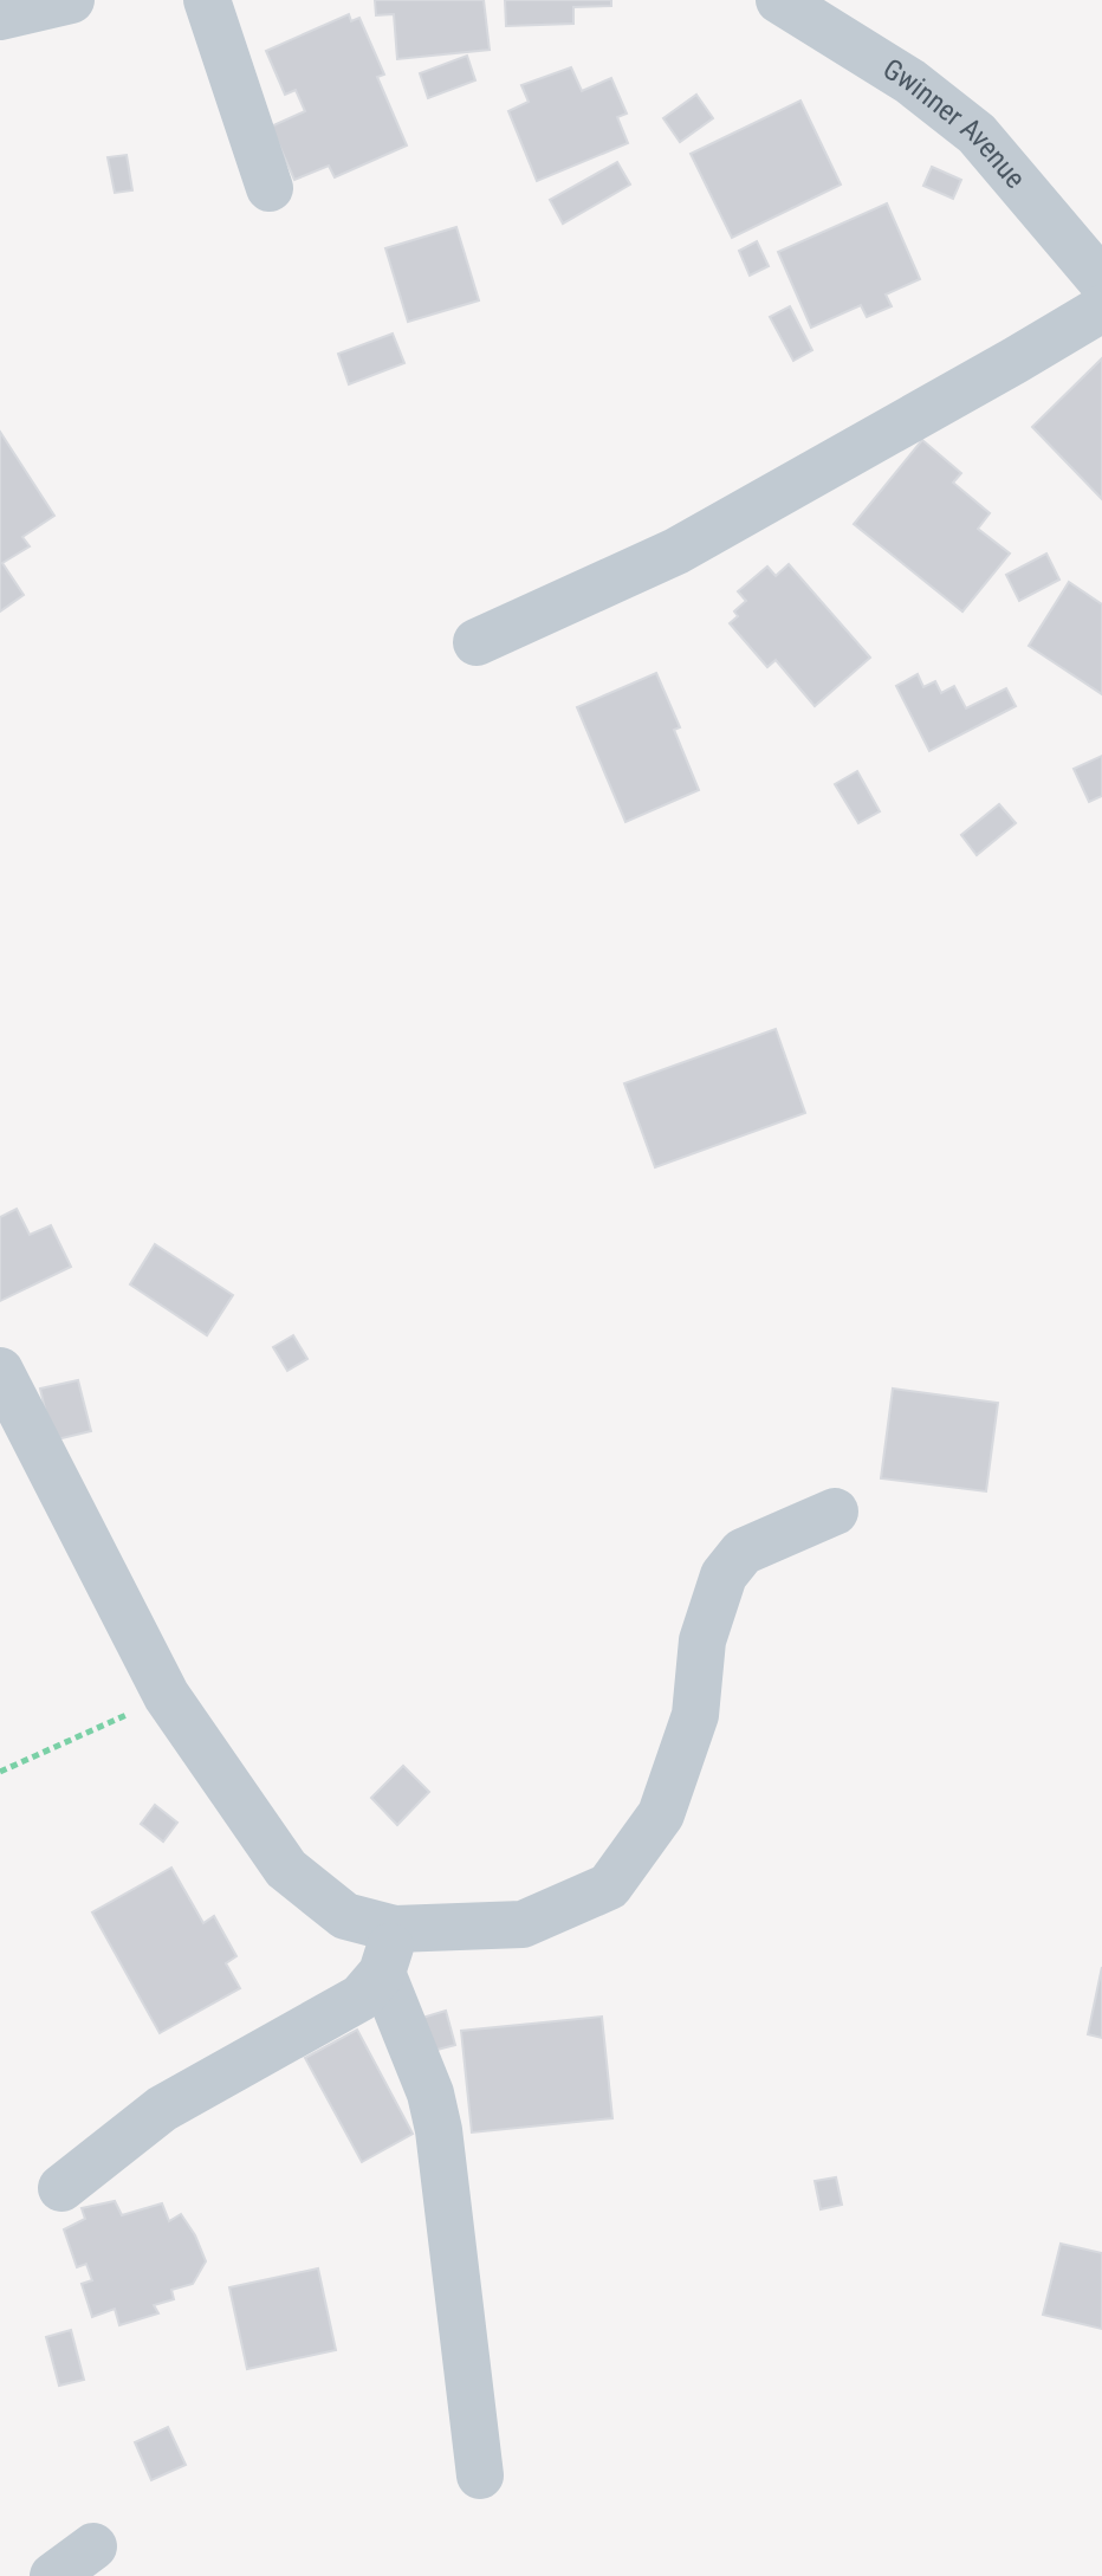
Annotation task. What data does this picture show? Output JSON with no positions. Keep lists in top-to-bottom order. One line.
{"streets":{"street":["Gwinner Avenue"]}}
